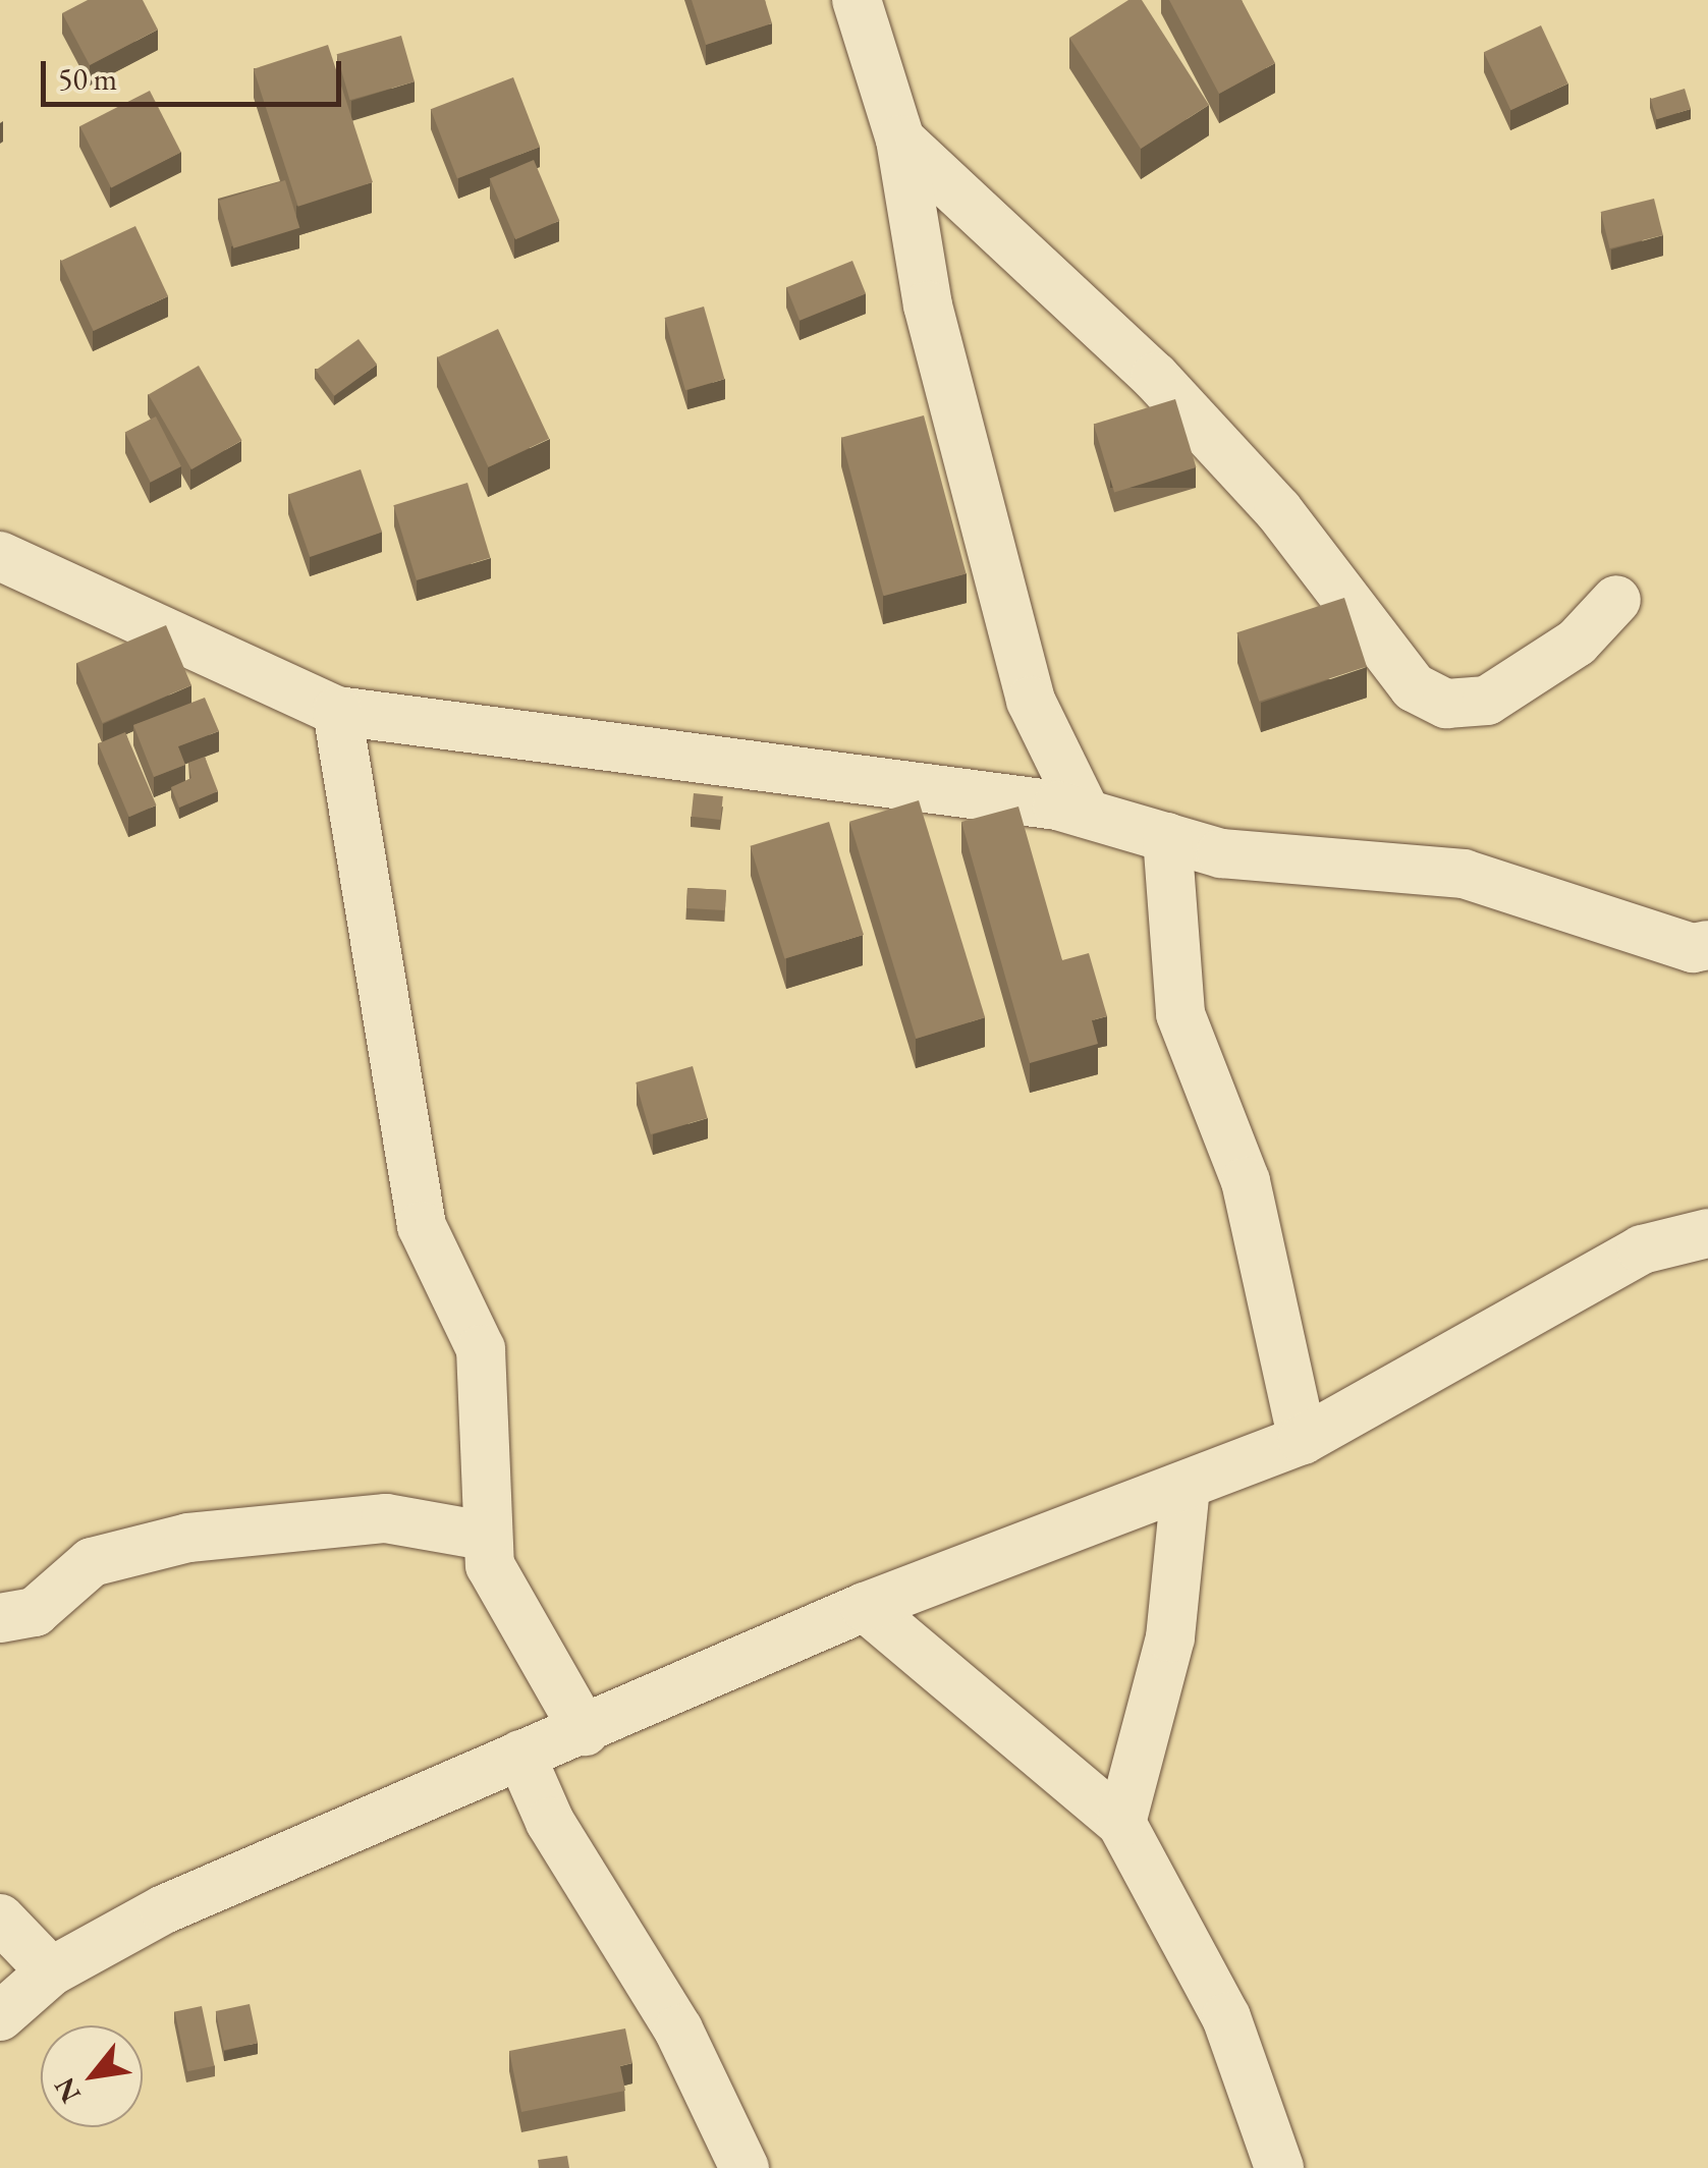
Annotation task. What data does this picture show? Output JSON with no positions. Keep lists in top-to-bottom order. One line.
{"scale_bar":"50 m","north":"bottom left"}
